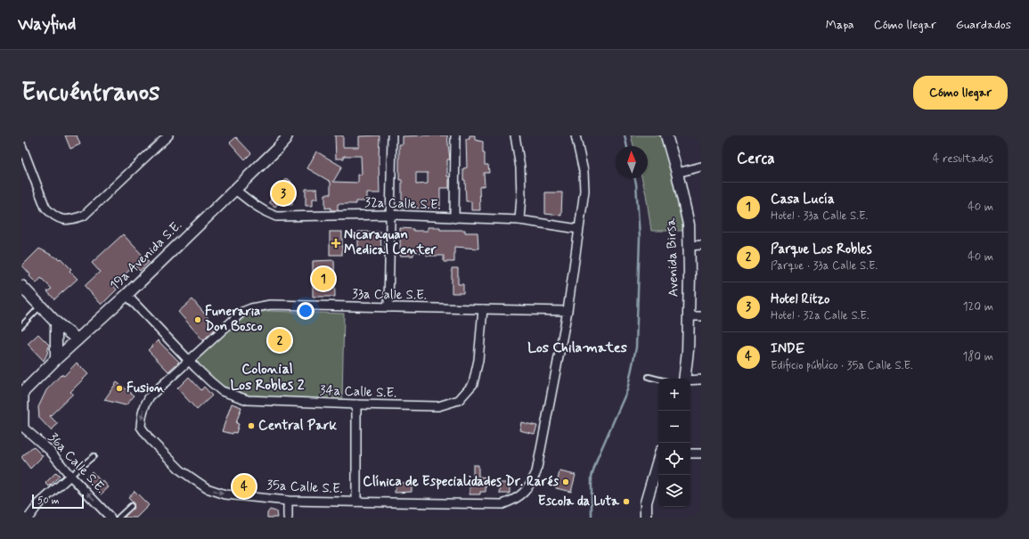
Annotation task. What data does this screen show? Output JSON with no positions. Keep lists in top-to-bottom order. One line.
{"streets":{"street":["32a Calle S.E.","19a Avenida S.E.","Avenida Birsa","33a Calle S.E.","34a Calle S.E.","36a Calle S.E.","35a Calle S.E."]},"crossings":[["32a Calle S.E.","19a Avenida S.E."],["19a Avenida S.E.","34a Calle S.E."],["19a Avenida S.E.","36a Calle S.E."],["33a Calle S.E.","34a Calle S.E."],["33a Calle S.E.","35a Calle S.E."],["34a Calle S.E.","35a Calle S.E."]],"one_way":["36a Calle S.E."],"districts":["Los Chilamates","Colonial Los Robles 2"],"places":{"health":["Nicaraguan Medical Center"],"other":["Funeraria Don Bosco","Fusion","Central Park","Clínica de Especialidades Dr. Rarés","Escola da Luta"]},"scale_bar":"50 m","north":"top","page":{"header":"Wayfind","nav":["Mapa","Cómo llegar","Guardados"],"buttons":"Cómo llegar","title":"Encuéntranos","heading":["Cerca","4 resultados"],"pins":["3","1","2","4"],"list":[{"mark":"1","name":"Casa Lucía","note":"Hotel · 33a Calle S.E.","value":"40 m"},{"mark":"2","name":"Parque Los Robles","note":"Parque · 33a Calle S.E.","value":"40 m"},{"mark":"3","name":"Hotel Ritzo","note":"Hotel · 32a Calle S.E.","value":"120 m"},{"mark":"4","name":"INDE","note":"Edificio público · 35a Calle S.E.","value":"180 m"}],"map_buttons":["+","−"],"scale":"50 m"}}
